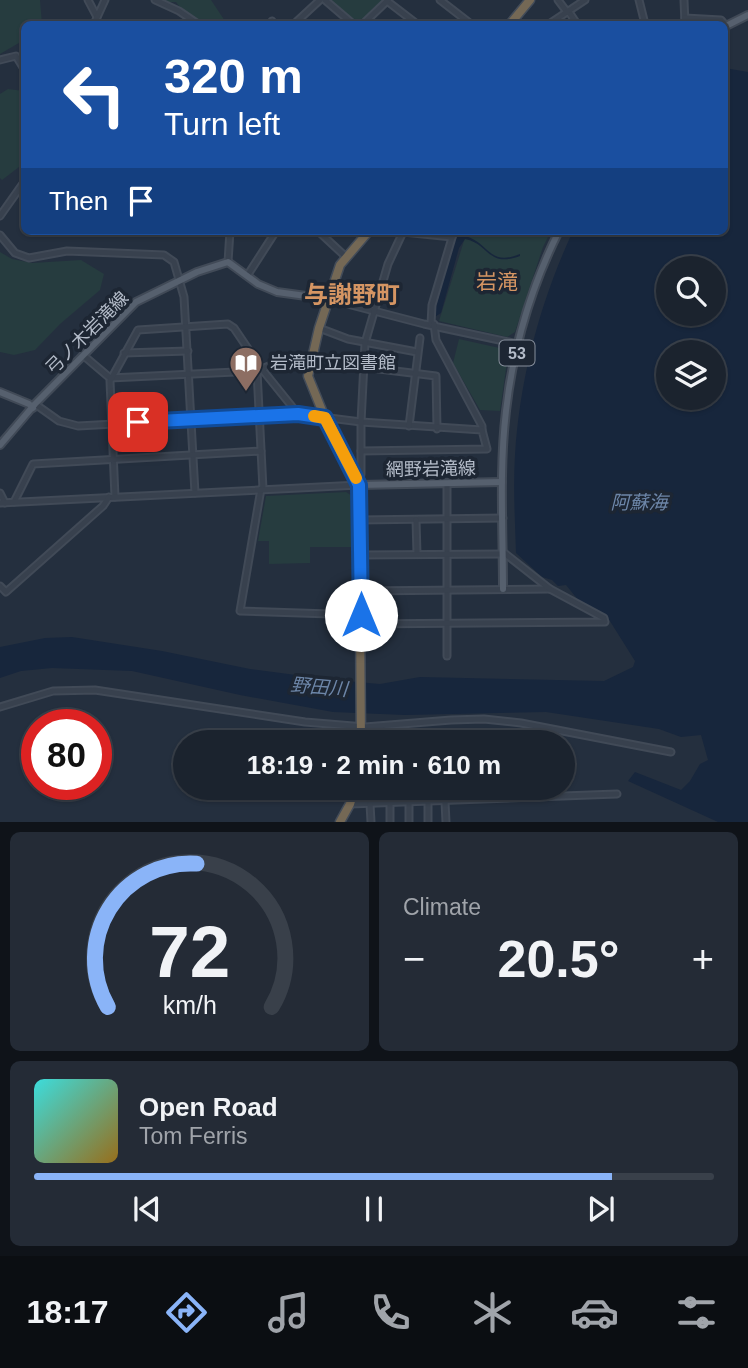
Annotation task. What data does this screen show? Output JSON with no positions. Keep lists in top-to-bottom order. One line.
{"streets":{"main road":["弓ノ木岩滝線","53","網野岩滝線"]},"districts":["岩滝","与謝野町"],"water":["阿蘇海","野田川"],"places":{"library":["岩滝町立図書館"]},"page":{"turn":["320 m","Turn left"],"then":"Then","limit":"80","trip":"18:19 · 2 min · 610 m","tile":"Climate","heat":["−","20.5°","+"],"song":["Open Road","Tom Ferris"],"tabs":"18:17","gauge":["72","km/h"]}}
